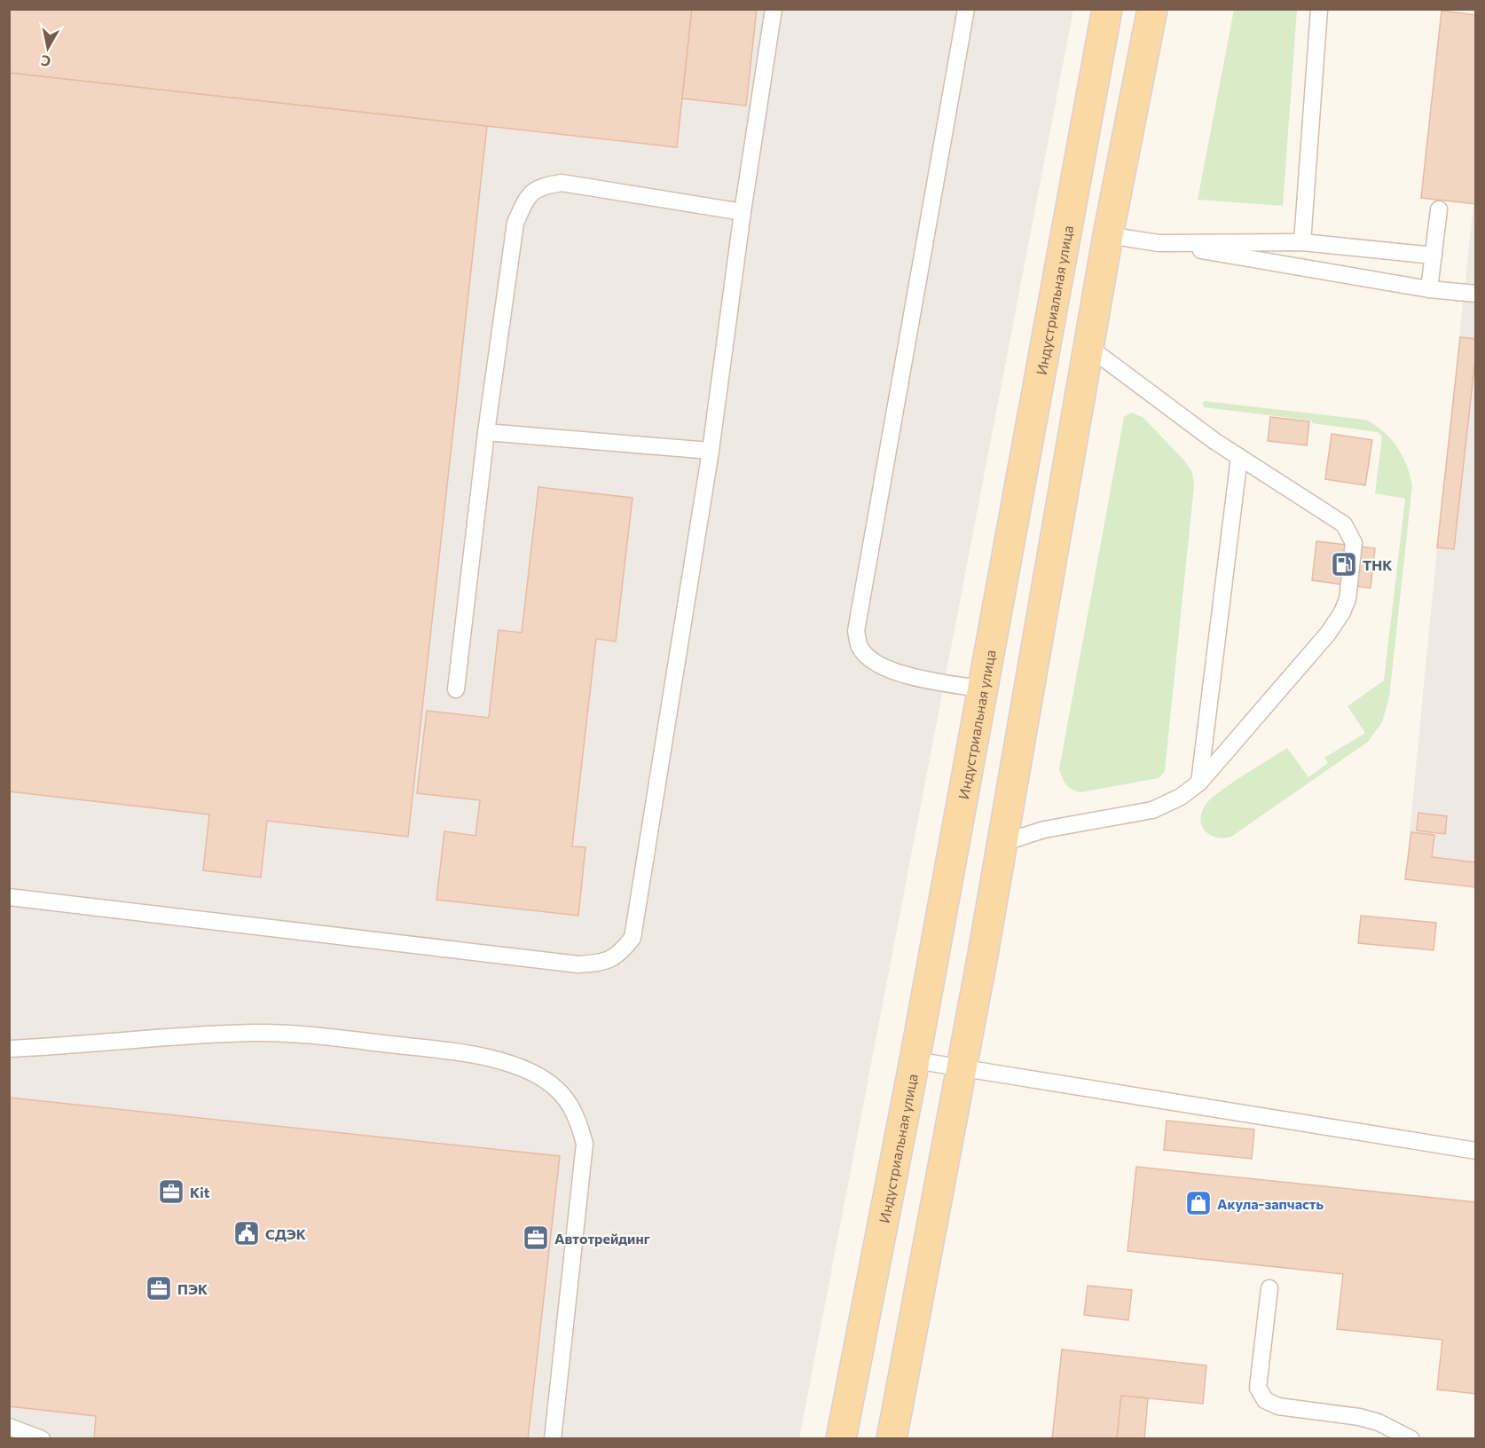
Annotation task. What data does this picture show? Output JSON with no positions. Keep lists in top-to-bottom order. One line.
{"streets":{"main road":["Индустриальная улица"]},"places":{"fuel station":["ТНК"],"office":["Kit","Автотрейдинг","ПЭК"],"shop":["Акула-запчасть"],"public building":["СДЭК"]},"north":"bottom"}
